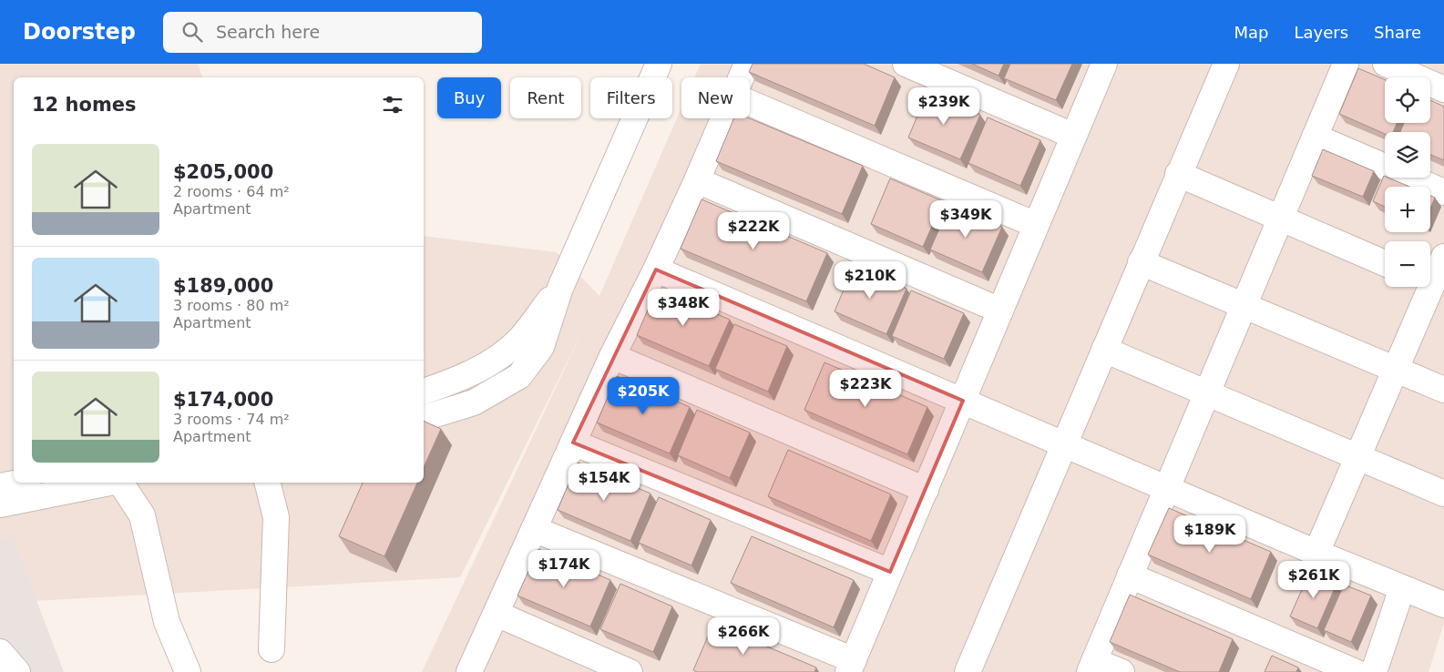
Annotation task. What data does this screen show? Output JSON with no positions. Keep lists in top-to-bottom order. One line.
{"page":{"header":"Doorstep","search":"Search here","nav":["Map","Layers","Share"],"map_buttons":["+","−"],"chip":["Buy","Rent","Filters","New"],"heading":"12 homes","price":["$239K","$349K","$222K","$210K","$348K","$223K","$205K","$154K","$189K","$174K","$261K","$266K"],"list":[{"name":"$205,000","note":"2 rooms · 64 m² · Apartment"},{"name":"$189,000","note":"3 rooms · 80 m² · Apartment"},{"name":"$174,000","note":"3 rooms · 74 m² · Apartment"}]}}
